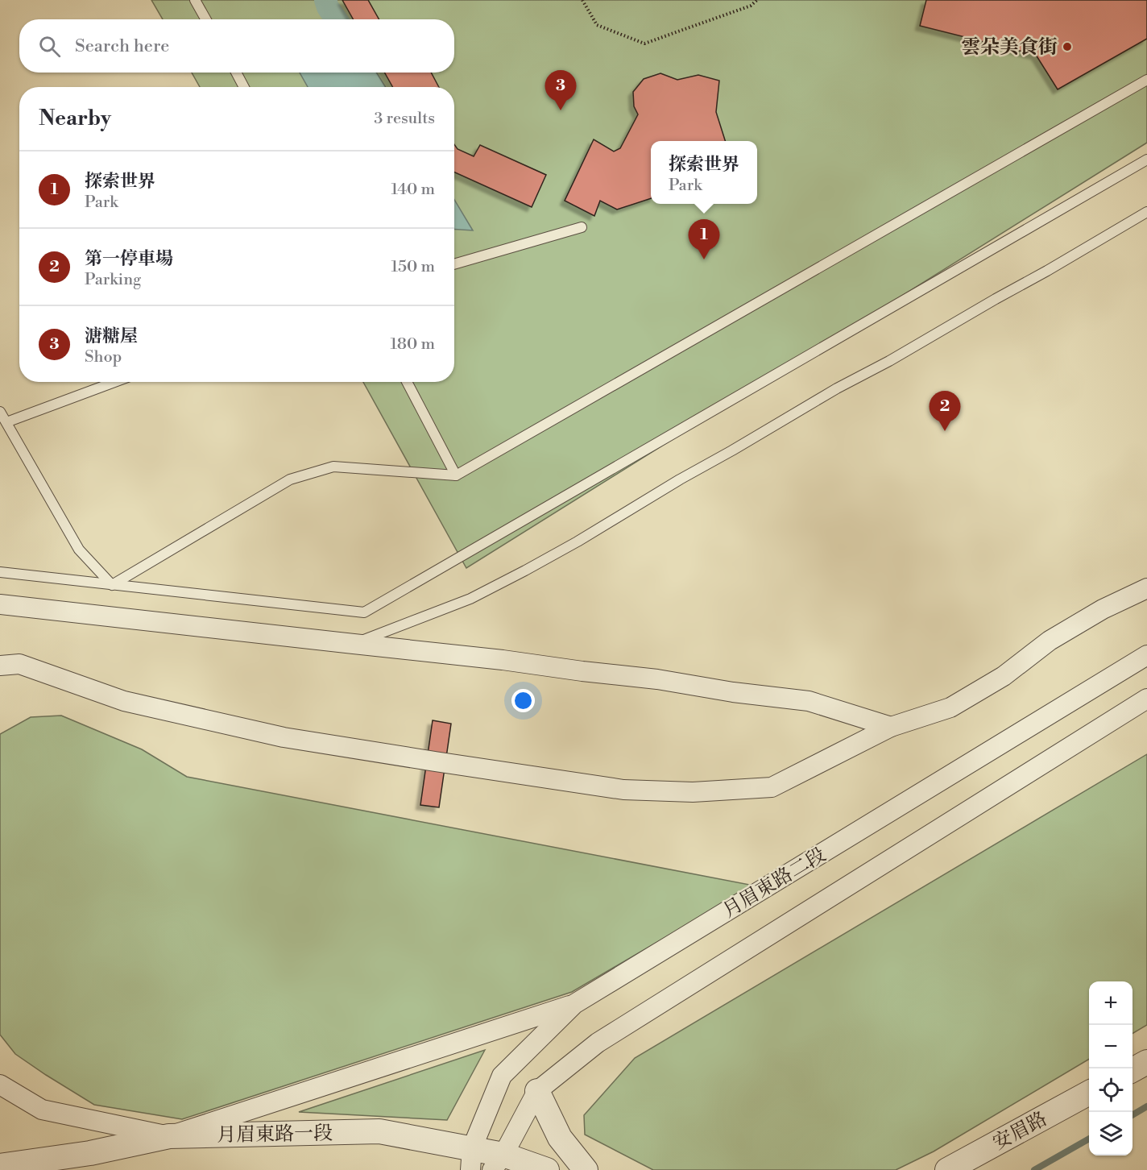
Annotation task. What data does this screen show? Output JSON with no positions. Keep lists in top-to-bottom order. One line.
{"streets":{"street":["月眉東路二段","安眉路","月眉東路一段"]},"crossings":[["月眉東路二段","月眉東路一段"]],"places":["雲朵美食街"],"page":{"search":"Search here","pins":["3","1","2"],"heading":["Nearby","3 results"],"popup":["探索世界","Park"],"list":[{"mark":"1","name":"探索世界","note":"Park","value":"140 m"},{"mark":"2","name":"第一停車場","note":"Parking","value":"150 m"},{"mark":"3","name":"溏糖屋","note":"Shop","value":"180 m"}],"map_buttons":["+","−"]}}
